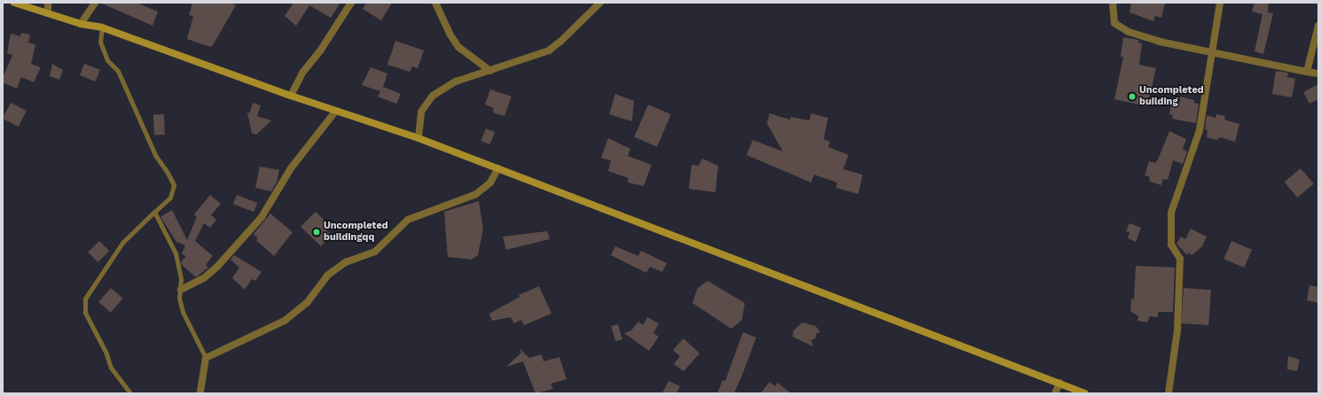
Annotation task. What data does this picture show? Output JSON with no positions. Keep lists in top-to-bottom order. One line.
{"places":["Uncompleted building","Uncompleted buildingqq"]}
